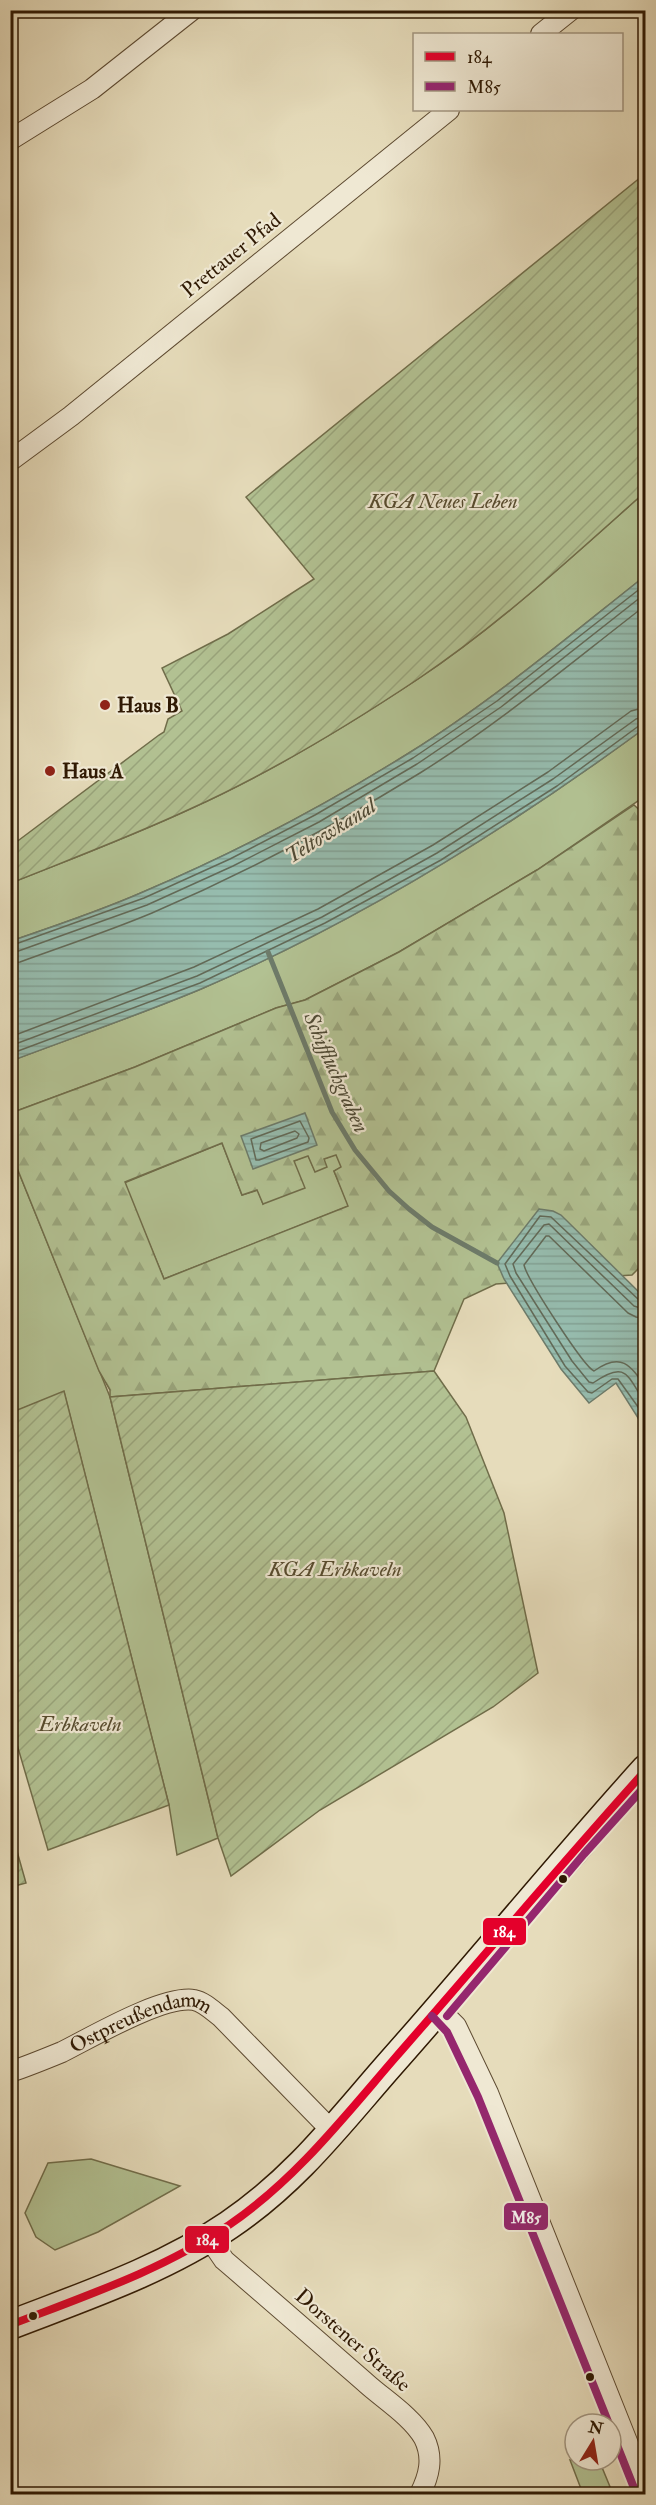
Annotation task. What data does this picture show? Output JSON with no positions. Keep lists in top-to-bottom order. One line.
{"streets":{"street":["Prettauer Pfad","Ostpreußendamm","Dorstener Straße"]},"water":["Teltowkanal","Schiffluchgraben"],"parks":["KGA Neues Leben","KGA Erbkaveln","Erbkaveln"],"places":["Haus B","Haus A"],"lines":["transit line 184","transit line M85"],"legend":["184","M85"],"north":"top"}
